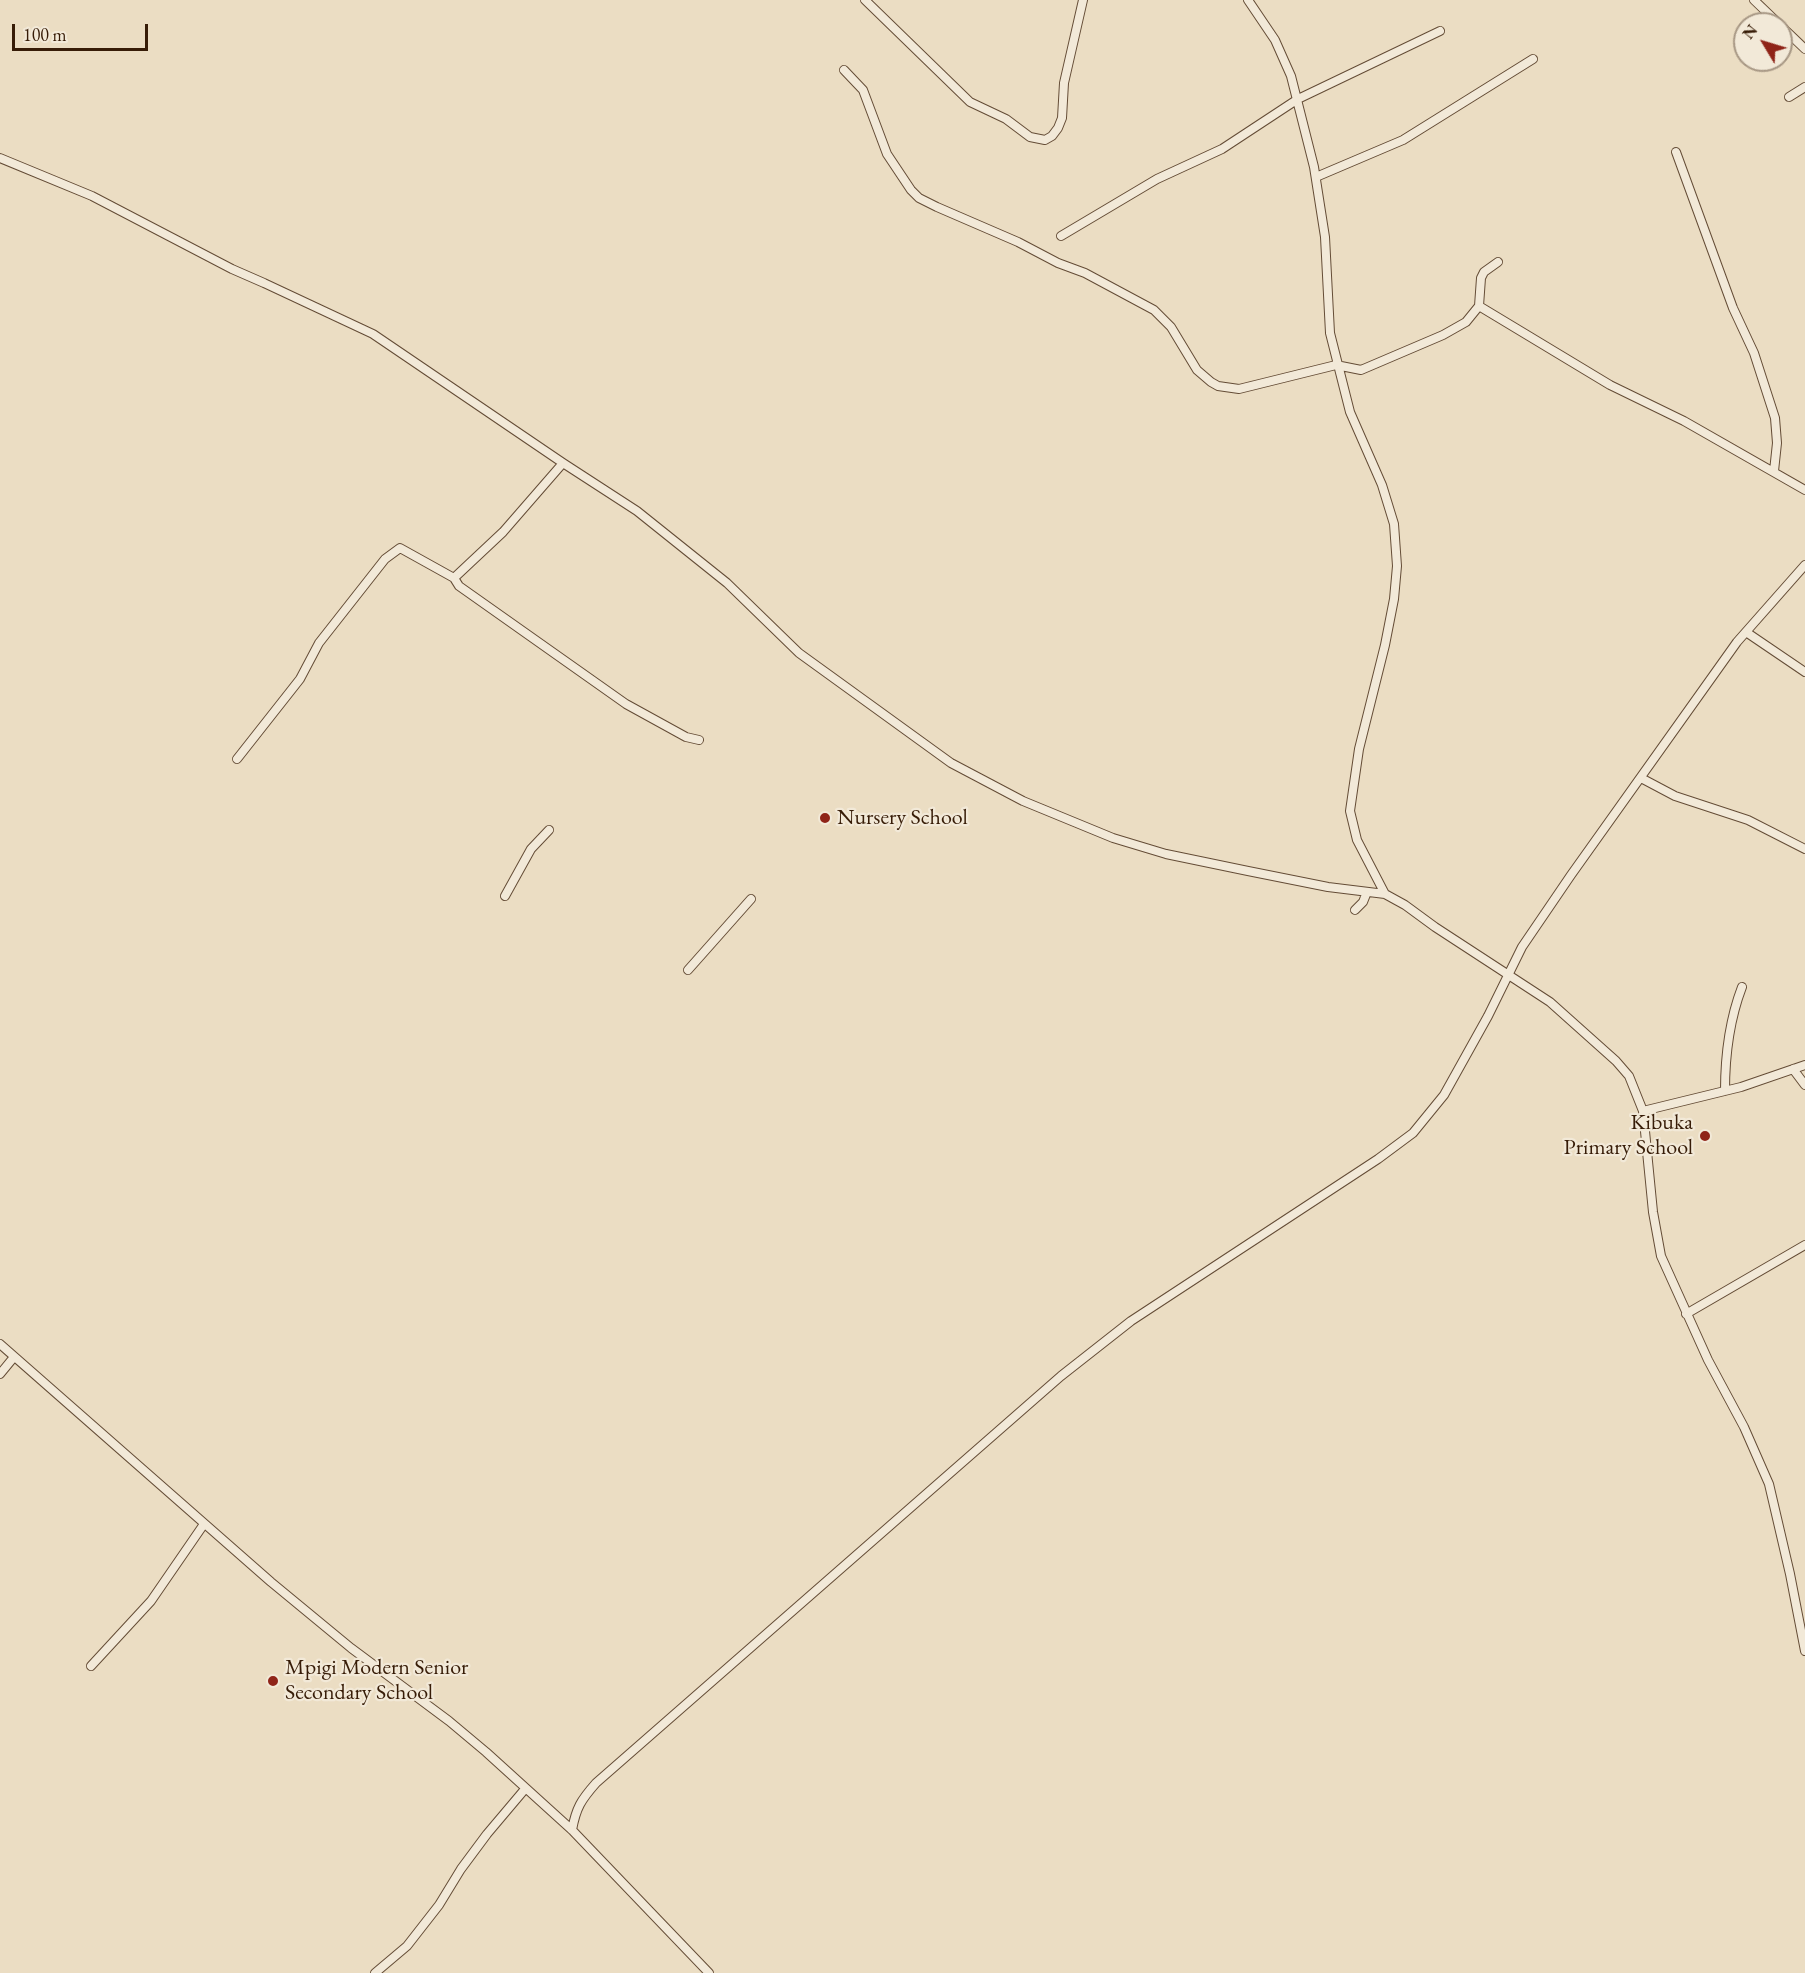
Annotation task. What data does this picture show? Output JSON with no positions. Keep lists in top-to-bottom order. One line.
{"places":["Nursery School","Kibuka Primary School","Mpigi Modern Senior Secondary School"],"scale_bar":"100 m","north":"top left"}
